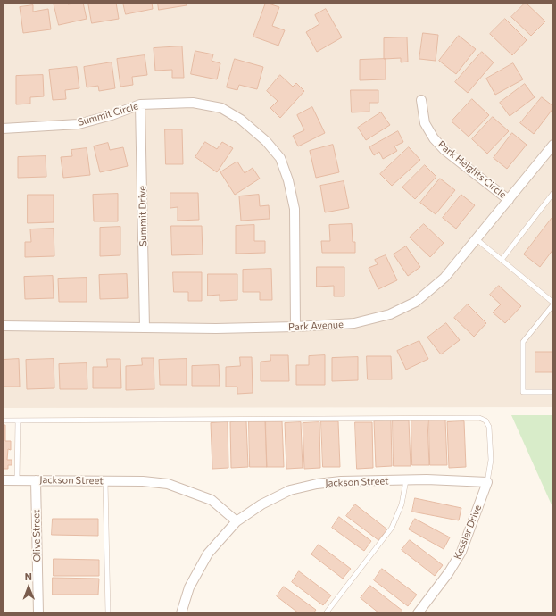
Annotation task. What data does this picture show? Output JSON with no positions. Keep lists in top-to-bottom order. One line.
{"streets":{"street":["Summit Circle","Park Heights Circle","Summit Drive","Park Avenue","Jackson Street","Kessler Drive","Olive Street"]},"crossings":[["Summit Circle","Summit Drive"],["Summit Circle","Park Avenue"],["Park Heights Circle","Park Avenue"],["Summit Drive","Park Avenue"],["Jackson Street","Kessler Drive"],["Jackson Street","Olive Street"]],"north":"top"}
